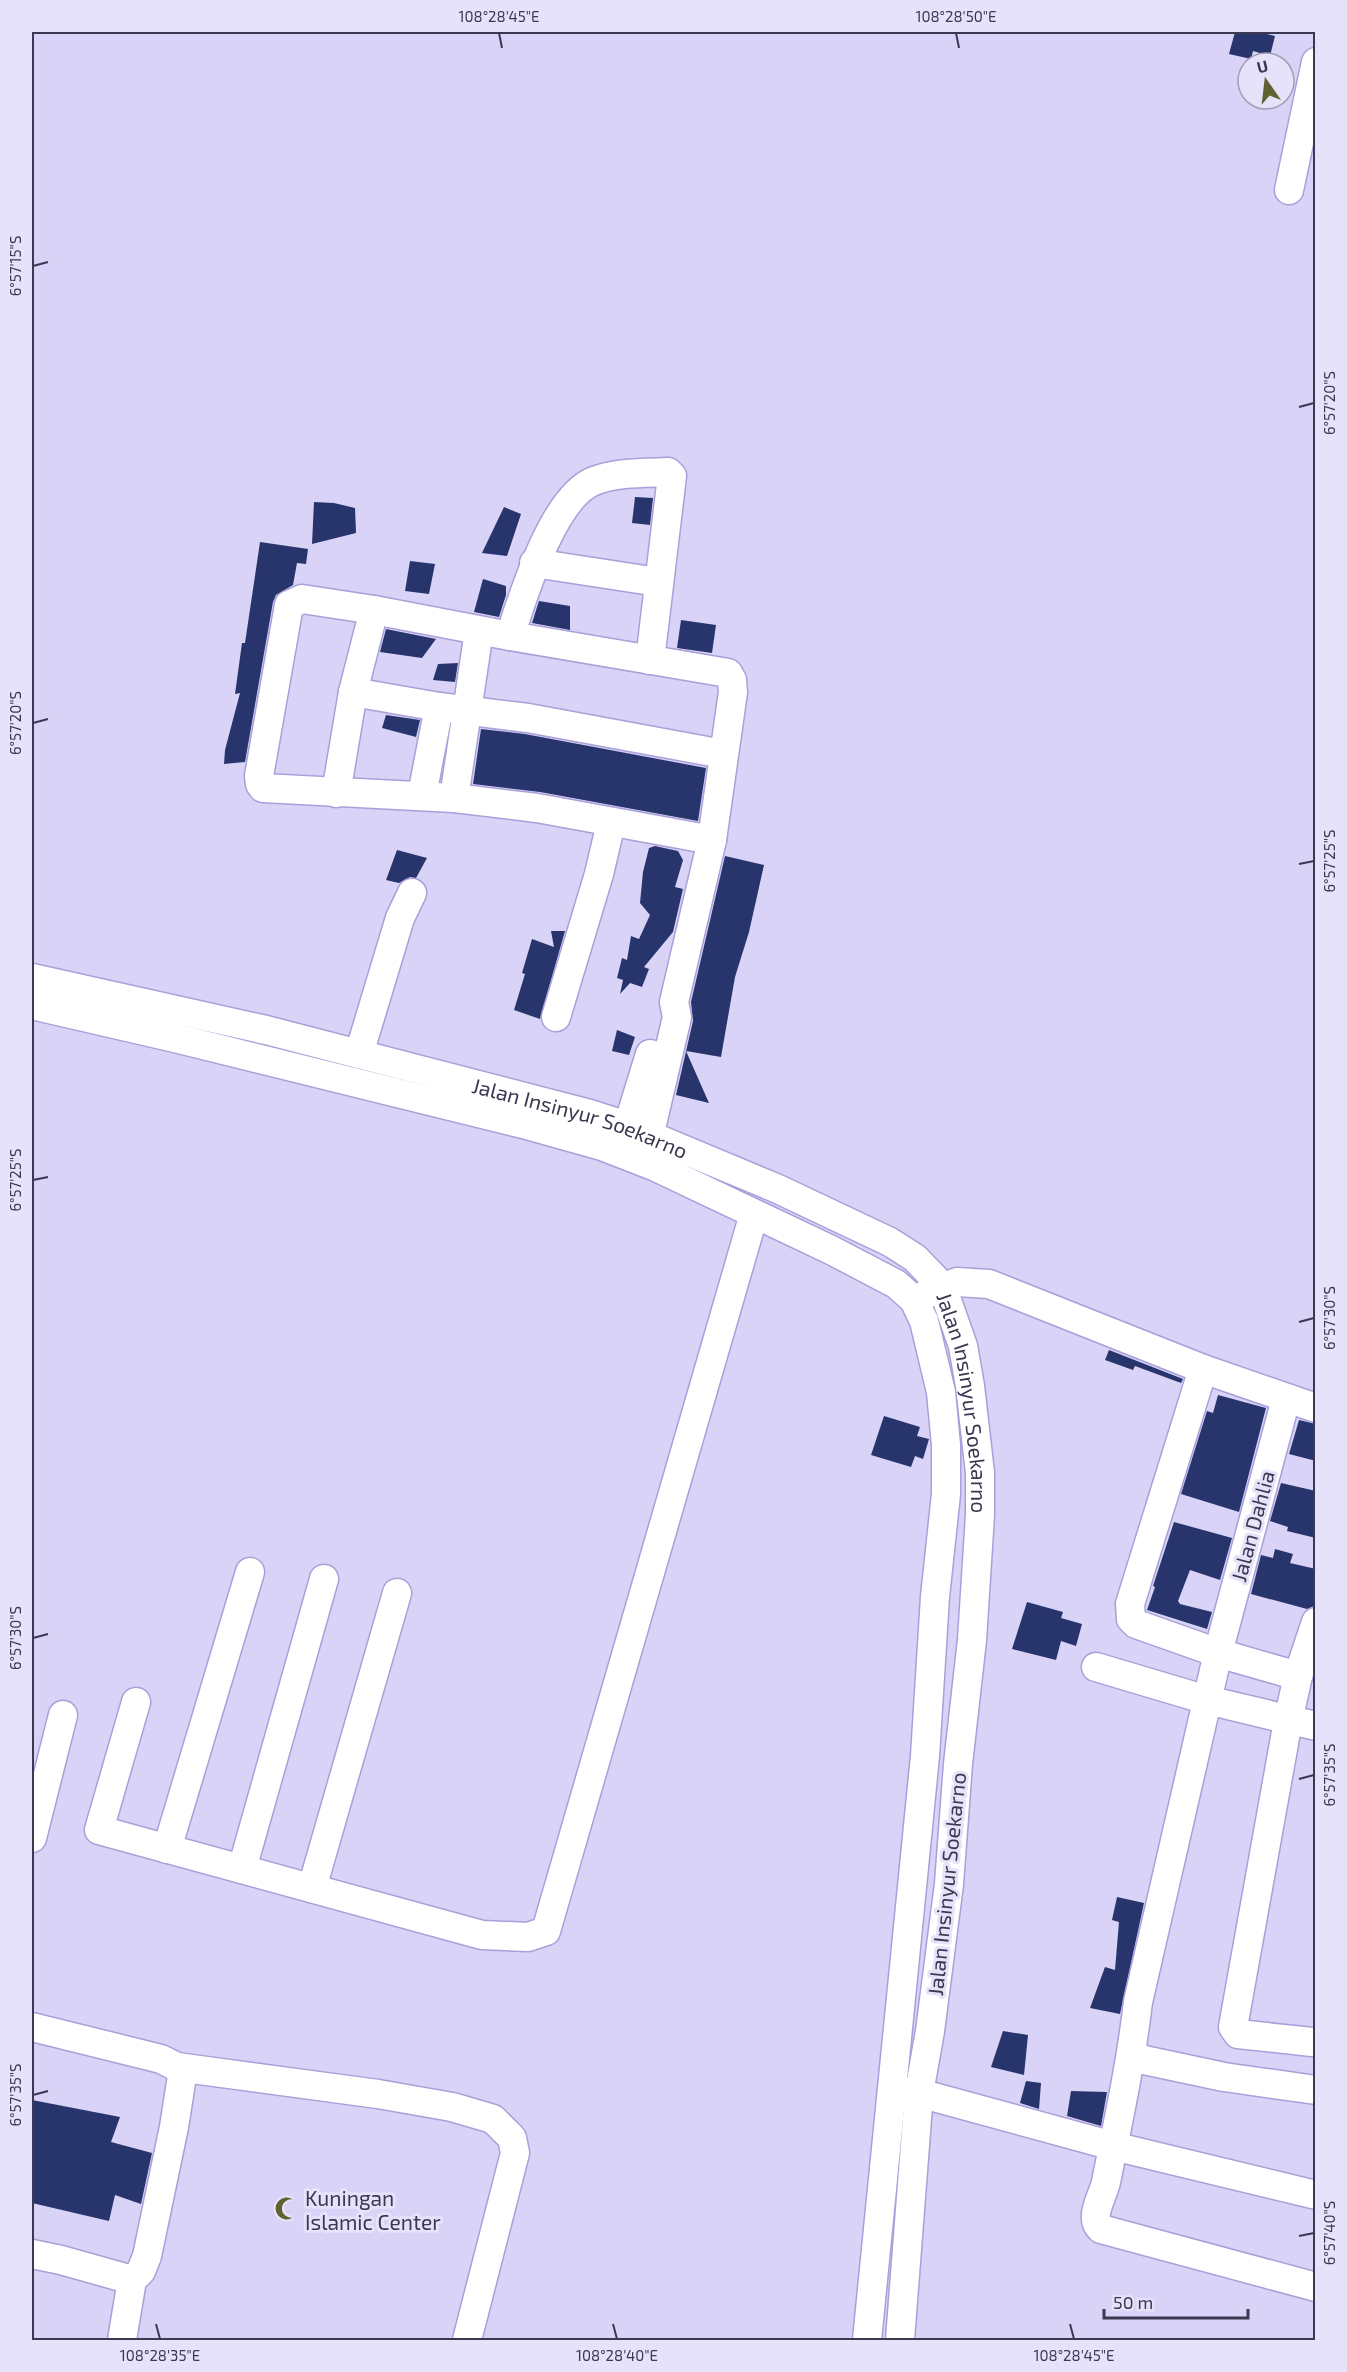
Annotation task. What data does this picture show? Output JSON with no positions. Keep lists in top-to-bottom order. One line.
{"streets":{"street":["Jalan Insinyur Soekarno","Jalan Dahlia"]},"places":{"mosque":["Kuningan Islamic Center"]},"scale_bar":"50 m","north":"top","coordinates":["108°28'45\"E","108°28'50\"E","6°57'15\"S","6°57'20\"S","6°57'25\"S","6°57'30\"S","6°57'35\"S","6°57'40\"S","108°28'35\"E","108°28'40\"E"]}
